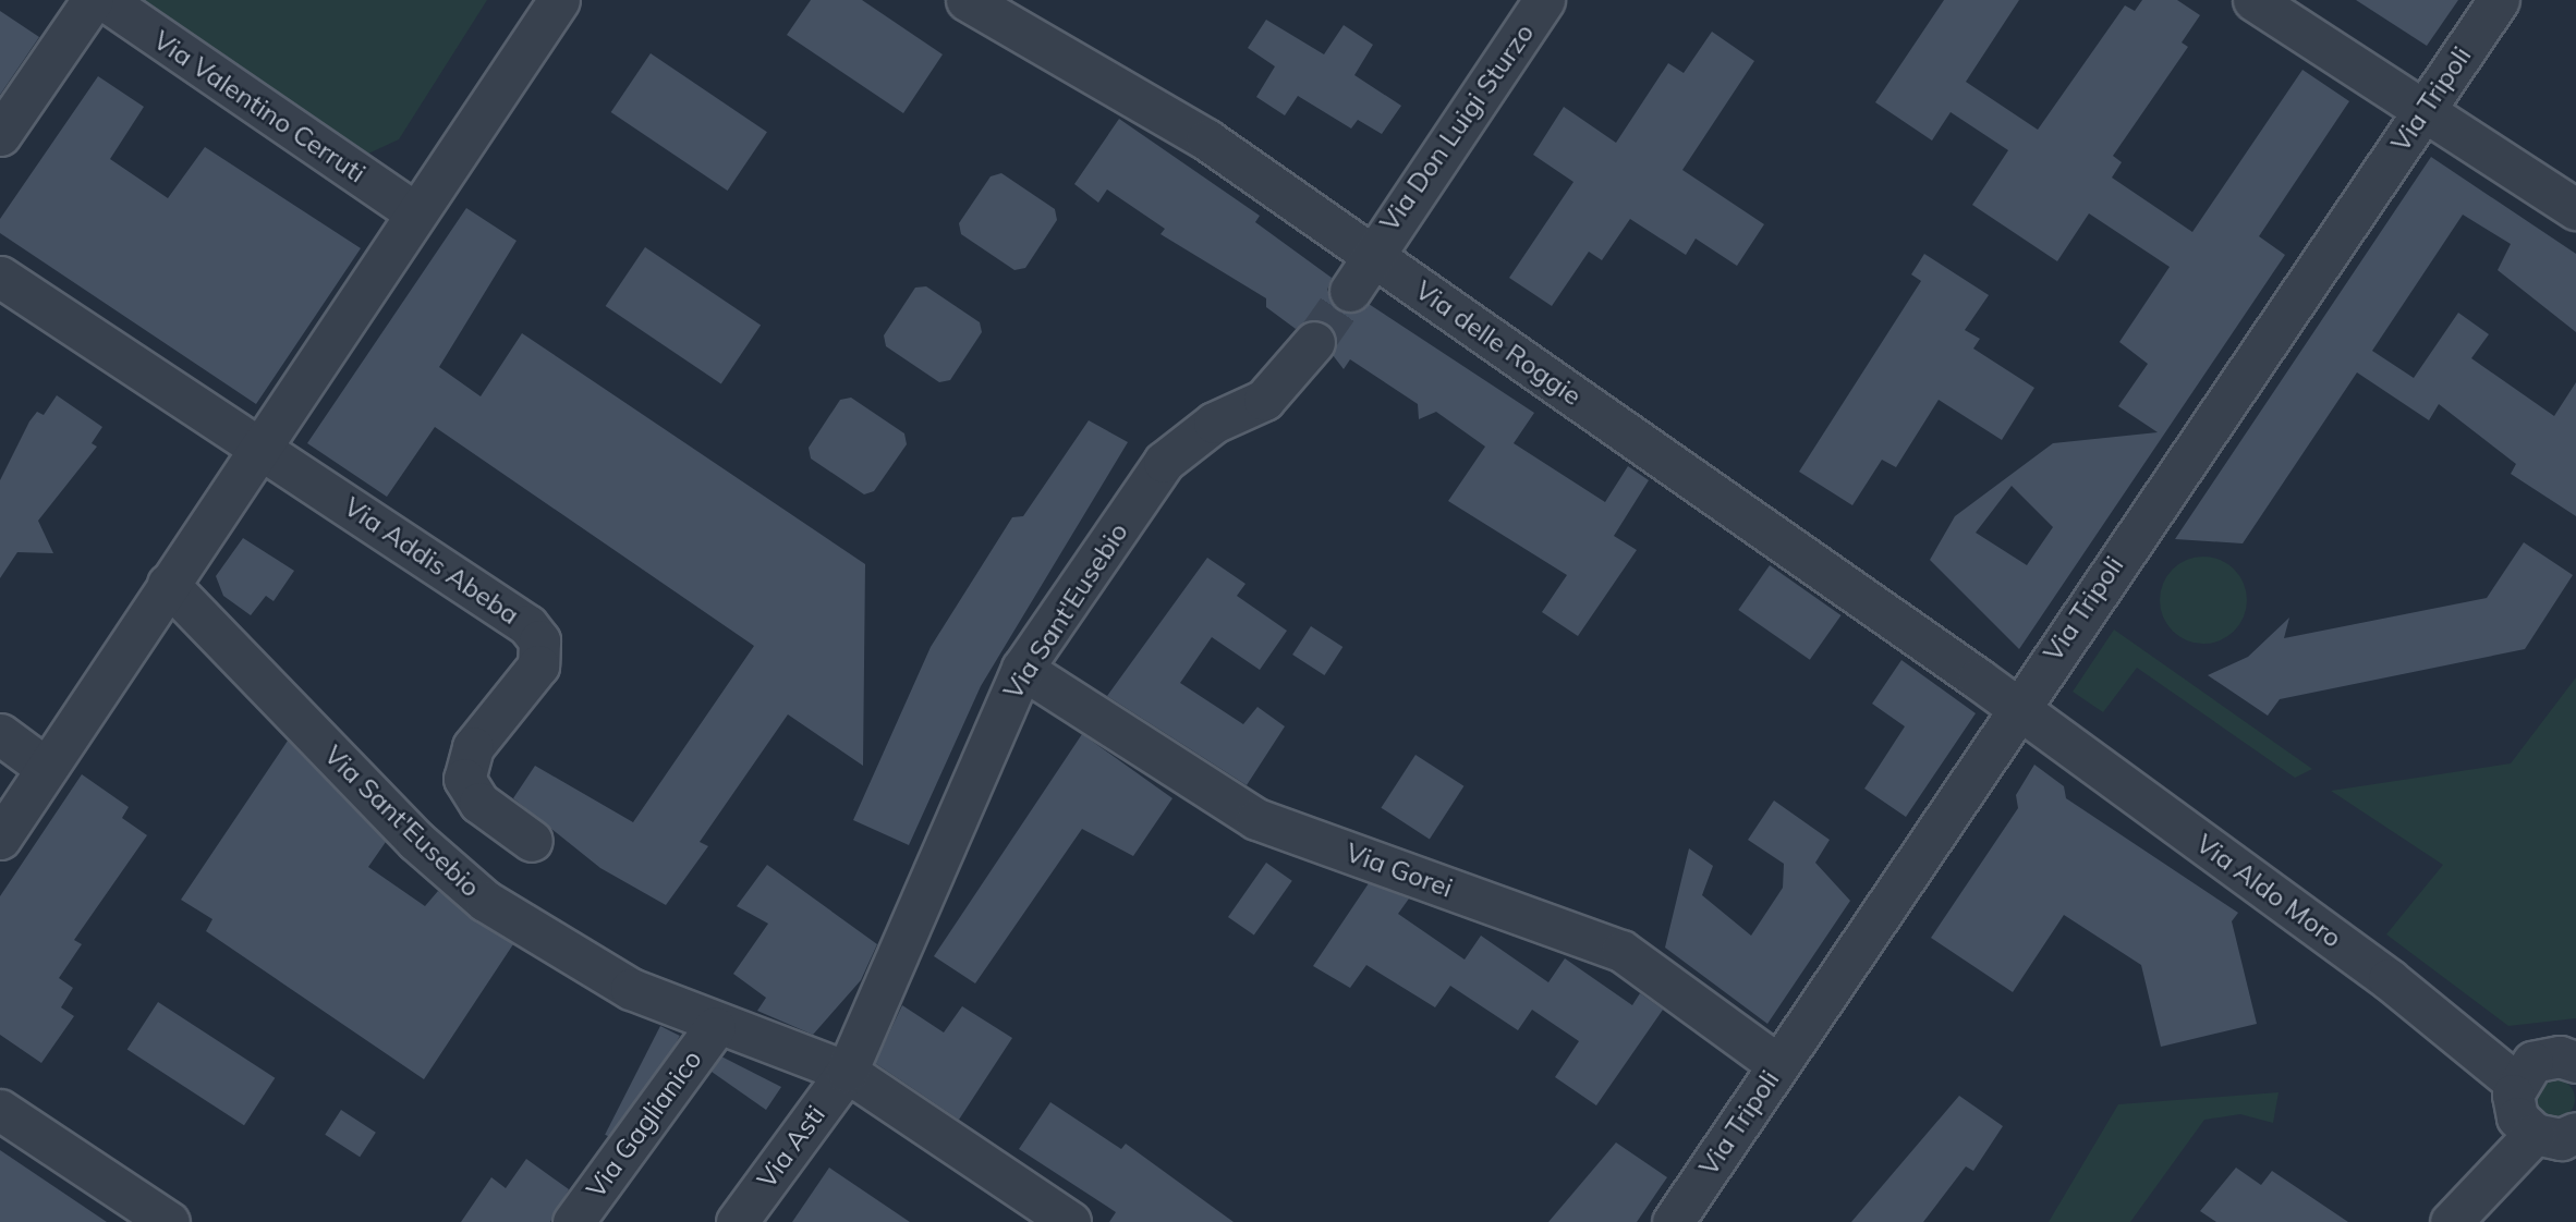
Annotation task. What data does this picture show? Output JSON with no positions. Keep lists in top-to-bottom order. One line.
{"streets":{"street":["Via Tripoli","Via Valentino Cerruti","Via Don Luigi Sturzo","Via delle Roggie","Via Addis Abeba","Via Sant'Eusebio","Via Gorei","Via Aldo Moro","Via Gaglianico","Via Asti"]},"crossings":[["Via Tripoli","Via delle Roggie"],["Via Tripoli","Via Gorei"],["Via Tripoli","Via Aldo Moro"],["Via Don Luigi Sturzo","Via delle Roggie"],["Via delle Roggie","Via Aldo Moro"],["Via Sant'Eusebio","Via Gorei"],["Via Sant'Eusebio","Via Gaglianico"],["Via Sant'Eusebio","Via Asti"]]}
